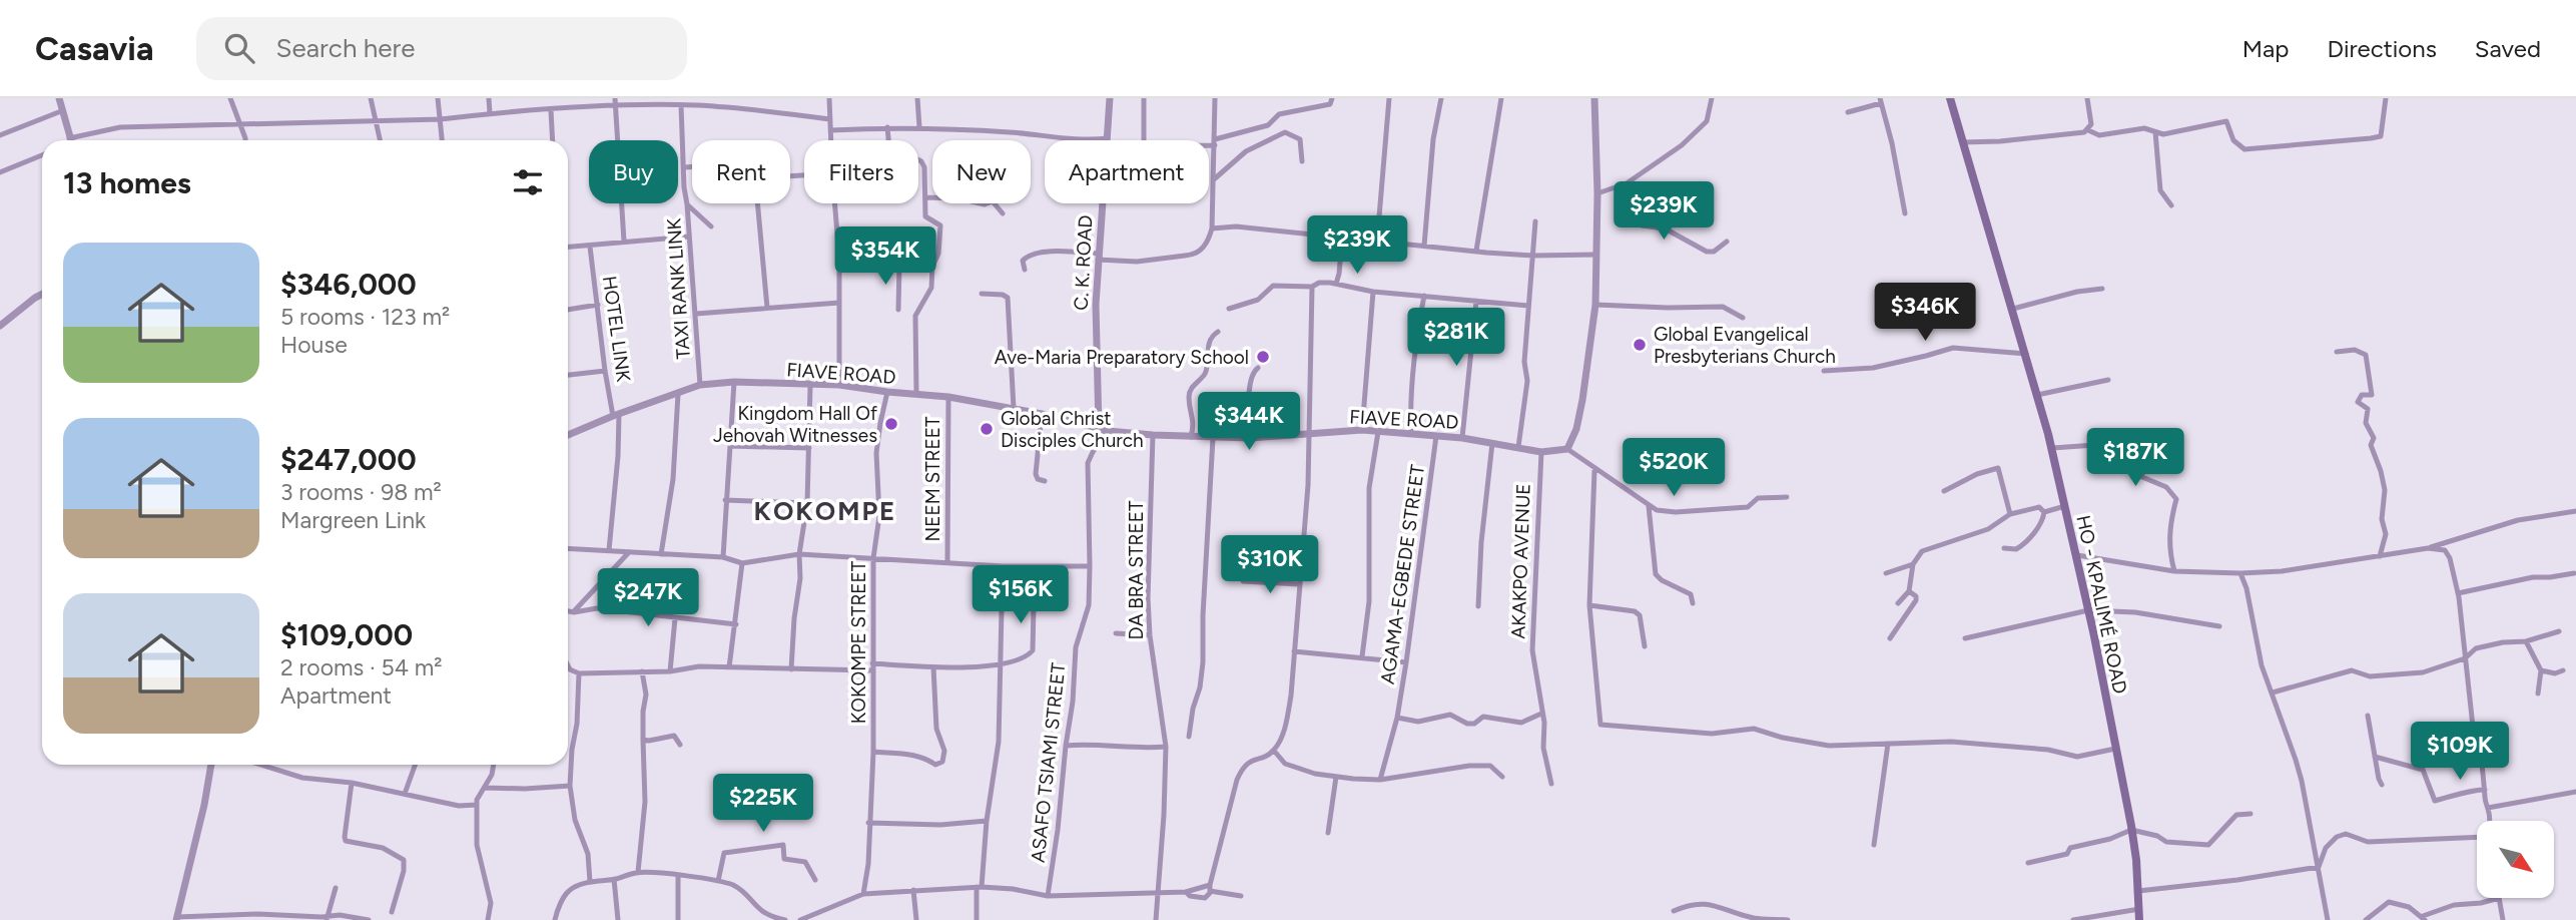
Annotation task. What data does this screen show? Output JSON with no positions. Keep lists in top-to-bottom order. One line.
{"streets":{"main road":["HO - KPALIMÉ ROAD"],"street":["C. K. ROAD","TAXI RANK LINK","HOTEL LINK","FIAVE ROAD","NEEM STREET","AKAKPO AVENUE","DA BRA STREET","AGAMA-EGBEDE STREET","KOKOMPE STREET","ASAFO TSIAMI STREET"]},"crossings":[["C. K. ROAD","FIAVE ROAD"],["C. K. ROAD","ASAFO TSIAMI STREET"],["TAXI RANK LINK","FIAVE ROAD"],["HOTEL LINK","FIAVE ROAD"],["FIAVE ROAD","NEEM STREET"],["FIAVE ROAD","AKAKPO AVENUE"],["FIAVE ROAD","DA BRA STREET"],["FIAVE ROAD","AGAMA-EGBEDE STREET"],["FIAVE ROAD","KOKOMPE STREET"],["FIAVE ROAD","ASAFO TSIAMI STREET"]],"districts":["KOKOMPE"],"places":["Global Evangelical Presbyterians Church","Ave-Maria Preparatory School","Kingdom Hall Of Jehovah Witnesses","Global Christ Disciples Church"],"north":"bottom right","page":{"header":"Casavia","search":"Search here","nav":["Map","Directions","Saved"],"chip":["Buy","Rent","Filters","New","Apartment"],"heading":"13 homes","price":["$239K","$239K","$354K","$346K","$281K","$344K","$187K","$520K","$310K","$156K","$247K","$109K","$225K"],"list":[{"name":"$346,000","note":"5 rooms · 123 m² · House"},{"name":"$247,000","note":"3 rooms · 98 m² · Margreen Link"},{"name":"$109,000","note":"2 rooms · 54 m² · Apartment"}]}}
